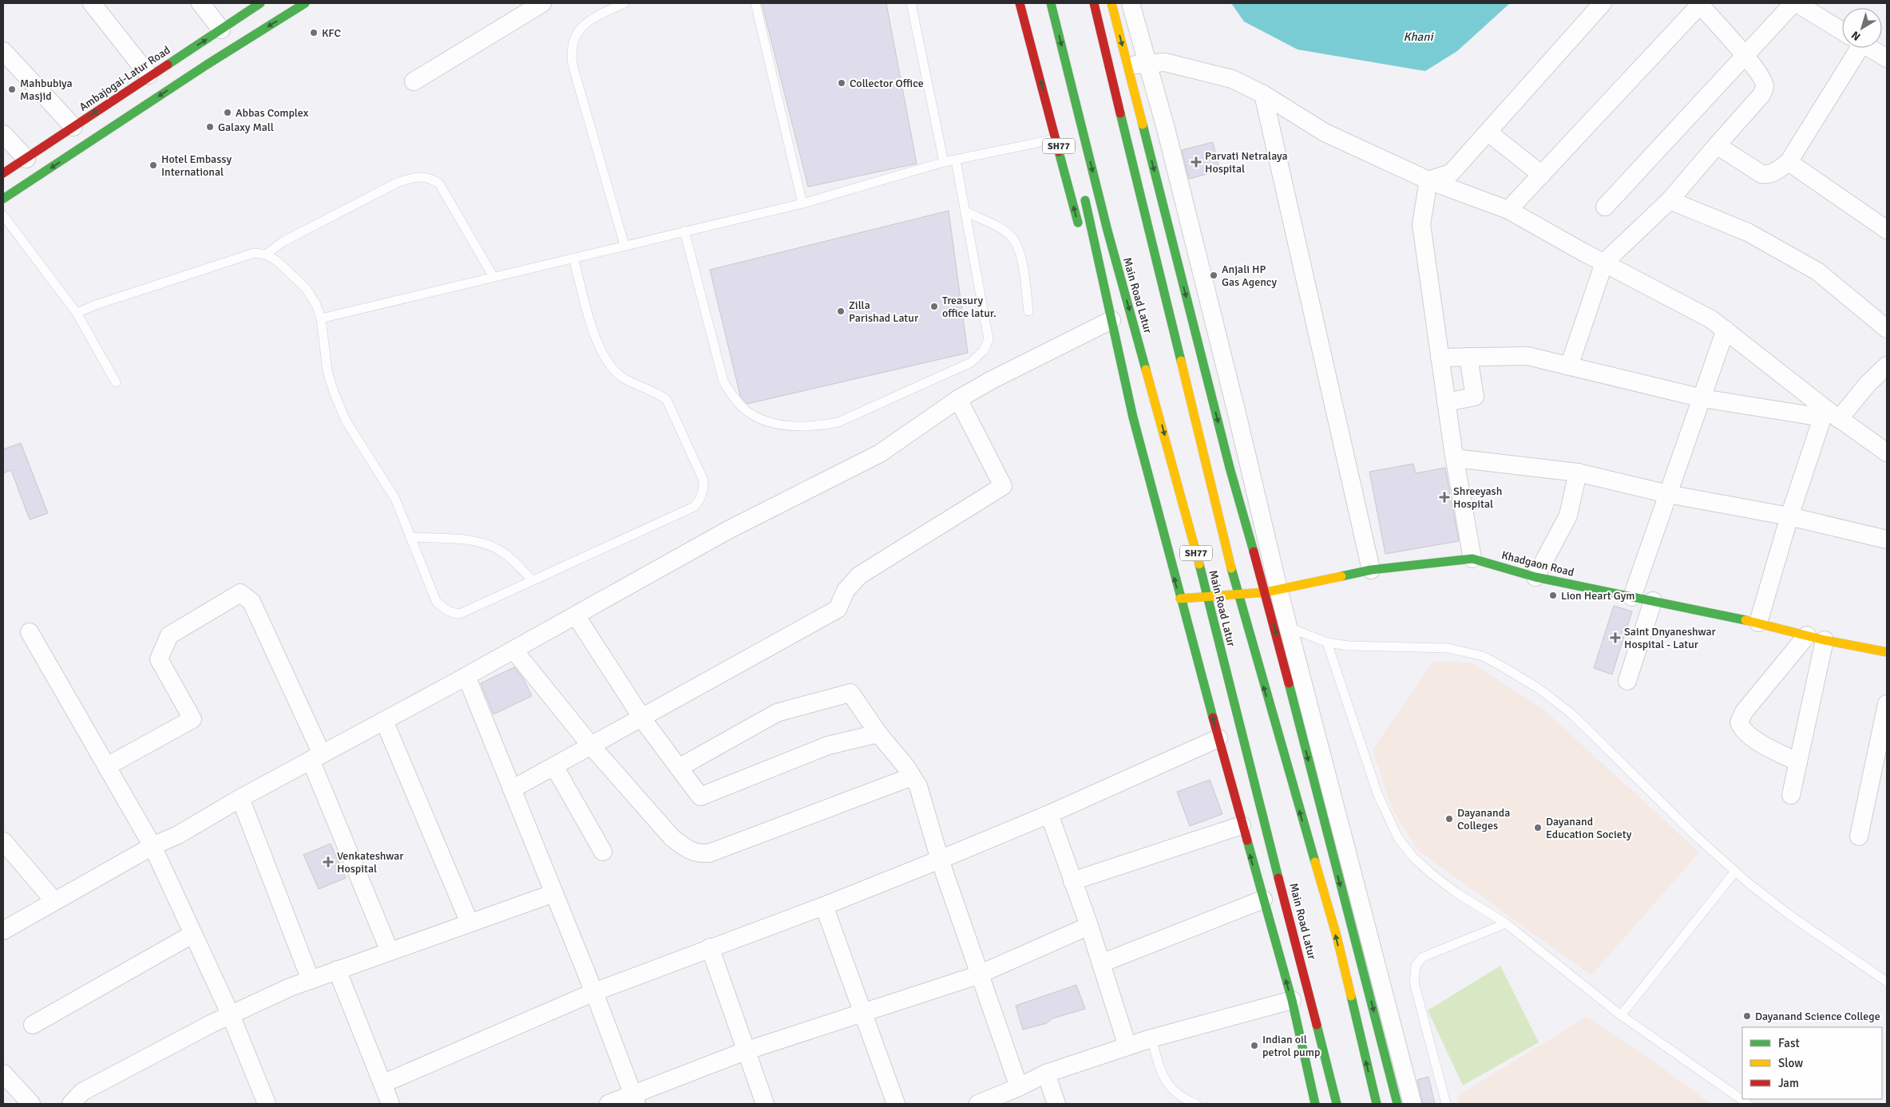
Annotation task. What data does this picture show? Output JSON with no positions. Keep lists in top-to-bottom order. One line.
{"streets":{"main road":["Ambajogai-Latur Road","SH77","Main Road Latur","Khadgaon Road"]},"crossings":[["SH77","Main Road Latur"],["SH77","Khadgaon Road"],["Main Road Latur","Khadgaon Road"]],"water":["Khani"],"places":{"other":["KFC","Collector Office","Mahbubiya Masjid","Abbas Complex","Galaxy Mall","Hotel Embassy International","Anjali HP Gas Agency","Treasury office latur.","Zilla Parishad Latur","Lion Heart Gym","Dayananda Colleges","Dayanand Education Society","Dayanand Science College","Indian oil petrol pump"],"health":["Parvati Netralaya Hospital","Shreeyash Hospital","Saint Dnyaneshwar Hospital - Latur","Venkateshwar Hospital"]},"legend":["Fast","Slow","Jam"],"north":"bottom left"}
